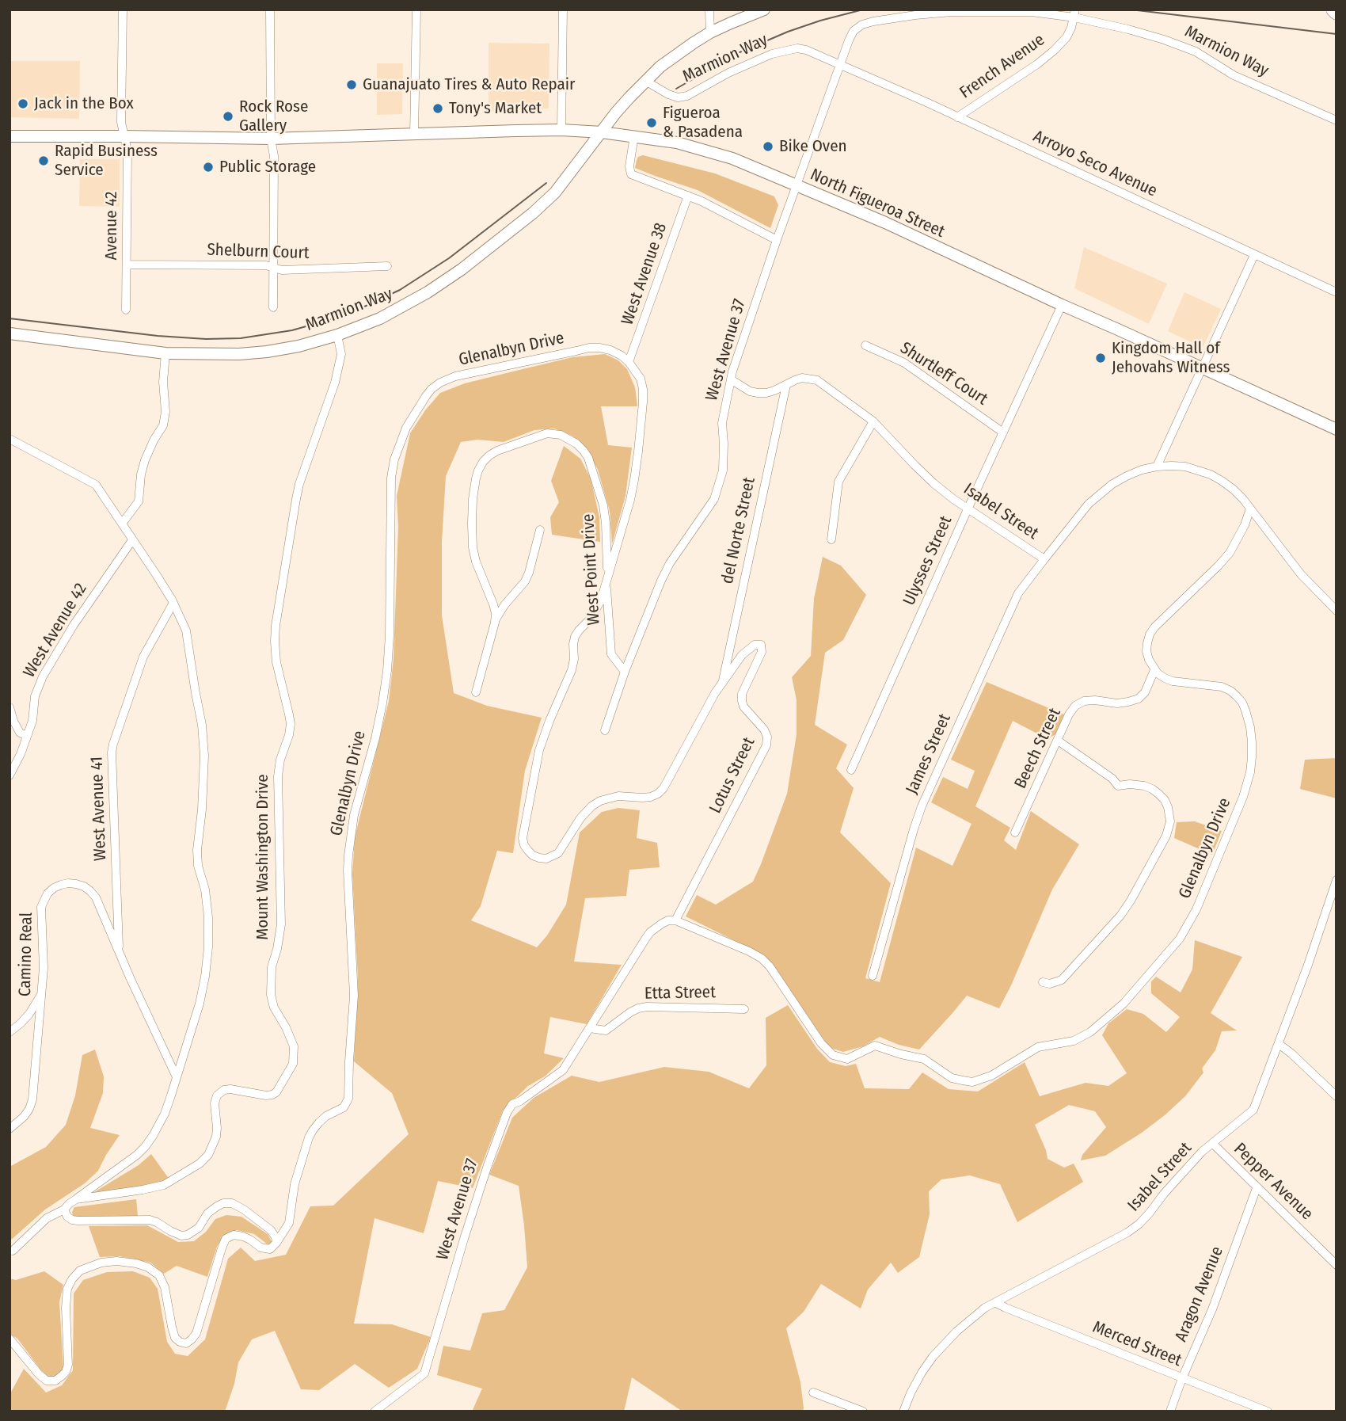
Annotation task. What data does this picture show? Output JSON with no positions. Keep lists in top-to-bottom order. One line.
{"streets":{"main road":["Marmion Way","North Figueroa Street"],"street":["French Avenue","Arroyo Seco Avenue","Avenue 42","Shelburn Court","West Avenue 38","Glenalbyn Drive","West Avenue 37","Shurtleff Court","Isabel Street","del Norte Street","Ulysses Street","West Point Drive","West Avenue 42","Beech Street","James Street","Lotus Street","West Avenue 41","Mount Washington Drive","Camino Real","Etta Street","Pepper Avenue","Aragon Avenue","Merced Street"]},"crossings":[["Marmion Way","French Avenue"],["Marmion Way","Arroyo Seco Avenue"],["Marmion Way","North Figueroa Street"],["Marmion Way","West Avenue 37"],["Marmion Way","Mount Washington Drive"],["French Avenue","Arroyo Seco Avenue"],["Arroyo Seco Avenue","West Avenue 37"],["North Figueroa Street","Avenue 42"],["North Figueroa Street","West Avenue 37"],["North Figueroa Street","Ulysses Street"],["Avenue 42","Shelburn Court"],["West Avenue 38","Glenalbyn Drive"],["Glenalbyn Drive","West Avenue 37"],["Glenalbyn Drive","Beech Street"],["Glenalbyn Drive","Lotus Street"],["West Avenue 37","Isabel Street"],["West Avenue 37","West Point Drive"],["West Avenue 37","Lotus Street"],["West Avenue 37","Etta Street"],["Shurtleff Court","Ulysses Street"],["Isabel Street","del Norte Street"],["Isabel Street","Ulysses Street"],["Isabel Street","James Street"],["Isabel Street","Pepper Avenue"],["Isabel Street","Merced Street"],["del Norte Street","Lotus Street"],["West Avenue 41","Camino Real"],["Pepper Avenue","Aragon Avenue"],["Aragon Avenue","Merced Street"]],"places":["Guanajuato Tires & Auto Repair","Jack in the Box","Tony's Market","Rock Rose Gallery","Figueroa & Pasadena","Bike Oven","Rapid Business Service","Public Storage","Kingdom Hall of Jehovahs Witness"]}
